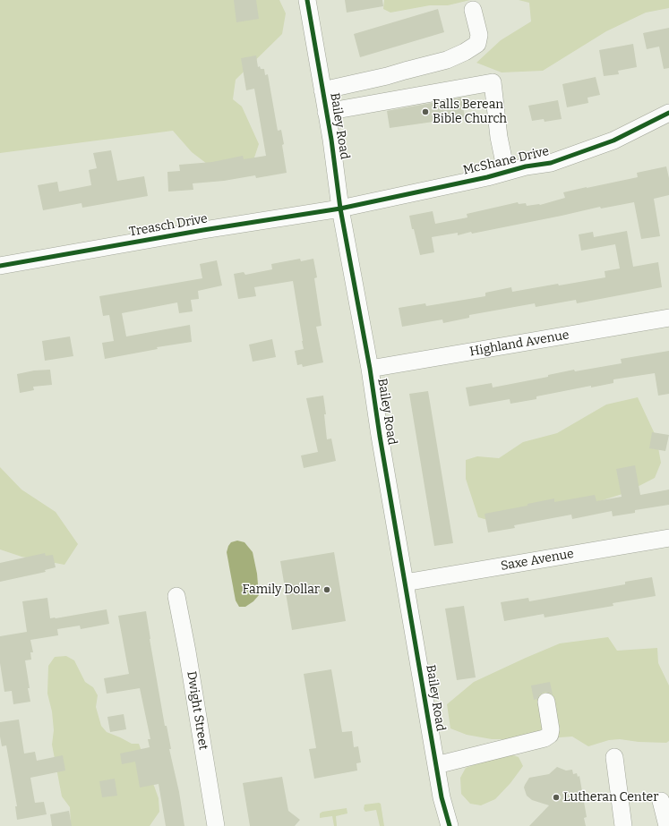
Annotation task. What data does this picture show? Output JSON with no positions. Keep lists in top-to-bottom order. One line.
{"streets":{"street":["Bailey Road","McShane Drive","Treasch Drive","Highland Avenue","Saxe Avenue","Dwight Street"]},"crossings":[["Bailey Road","McShane Drive"],["Bailey Road","Treasch Drive"],["Bailey Road","Highland Avenue"],["Bailey Road","Saxe Avenue"],["McShane Drive","Treasch Drive"]],"places":["Falls Berean Bible Church","Family Dollar","Lutheran Center"]}
